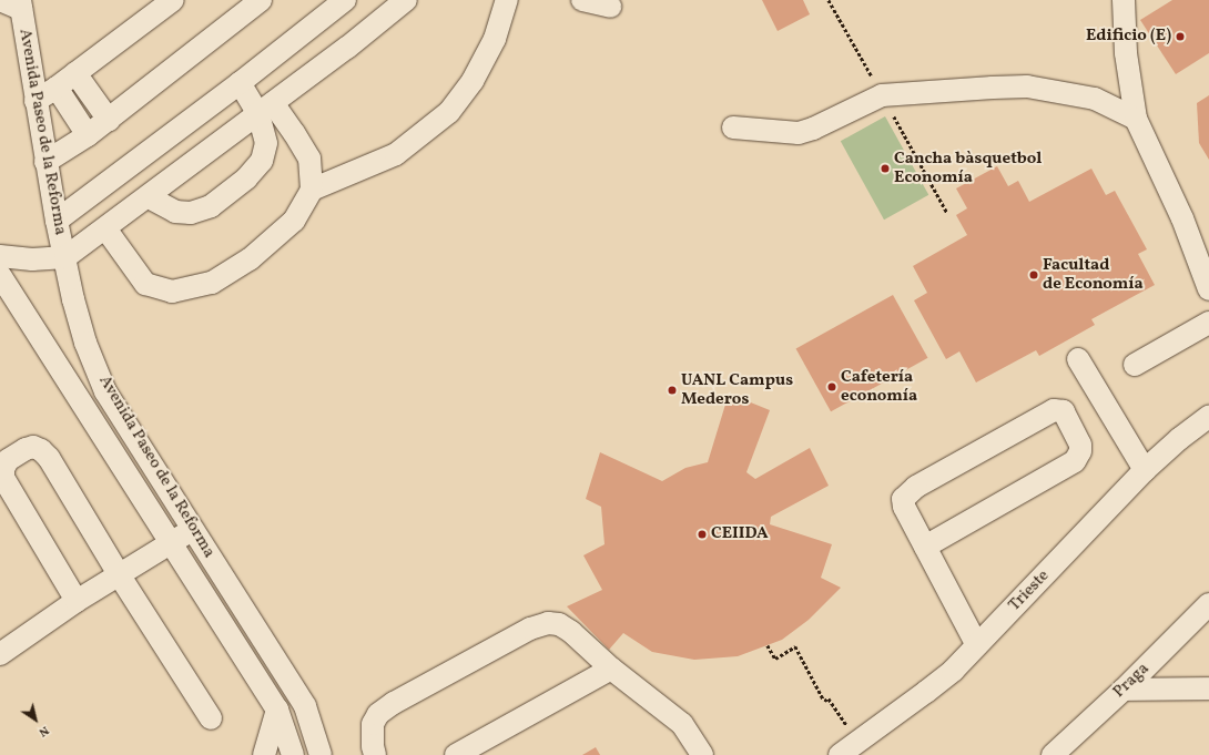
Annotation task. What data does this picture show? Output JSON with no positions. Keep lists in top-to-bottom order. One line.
{"streets":{"street":["Avenida Paseo de la Reforma","Trieste","Praga"]},"places":["Edificio (E)","Cancha bàsquetbol Economía","Facultad de Economía","Cafetería economía","UANL Campus Mederos","CEIIDA"],"north":"bottom right"}
